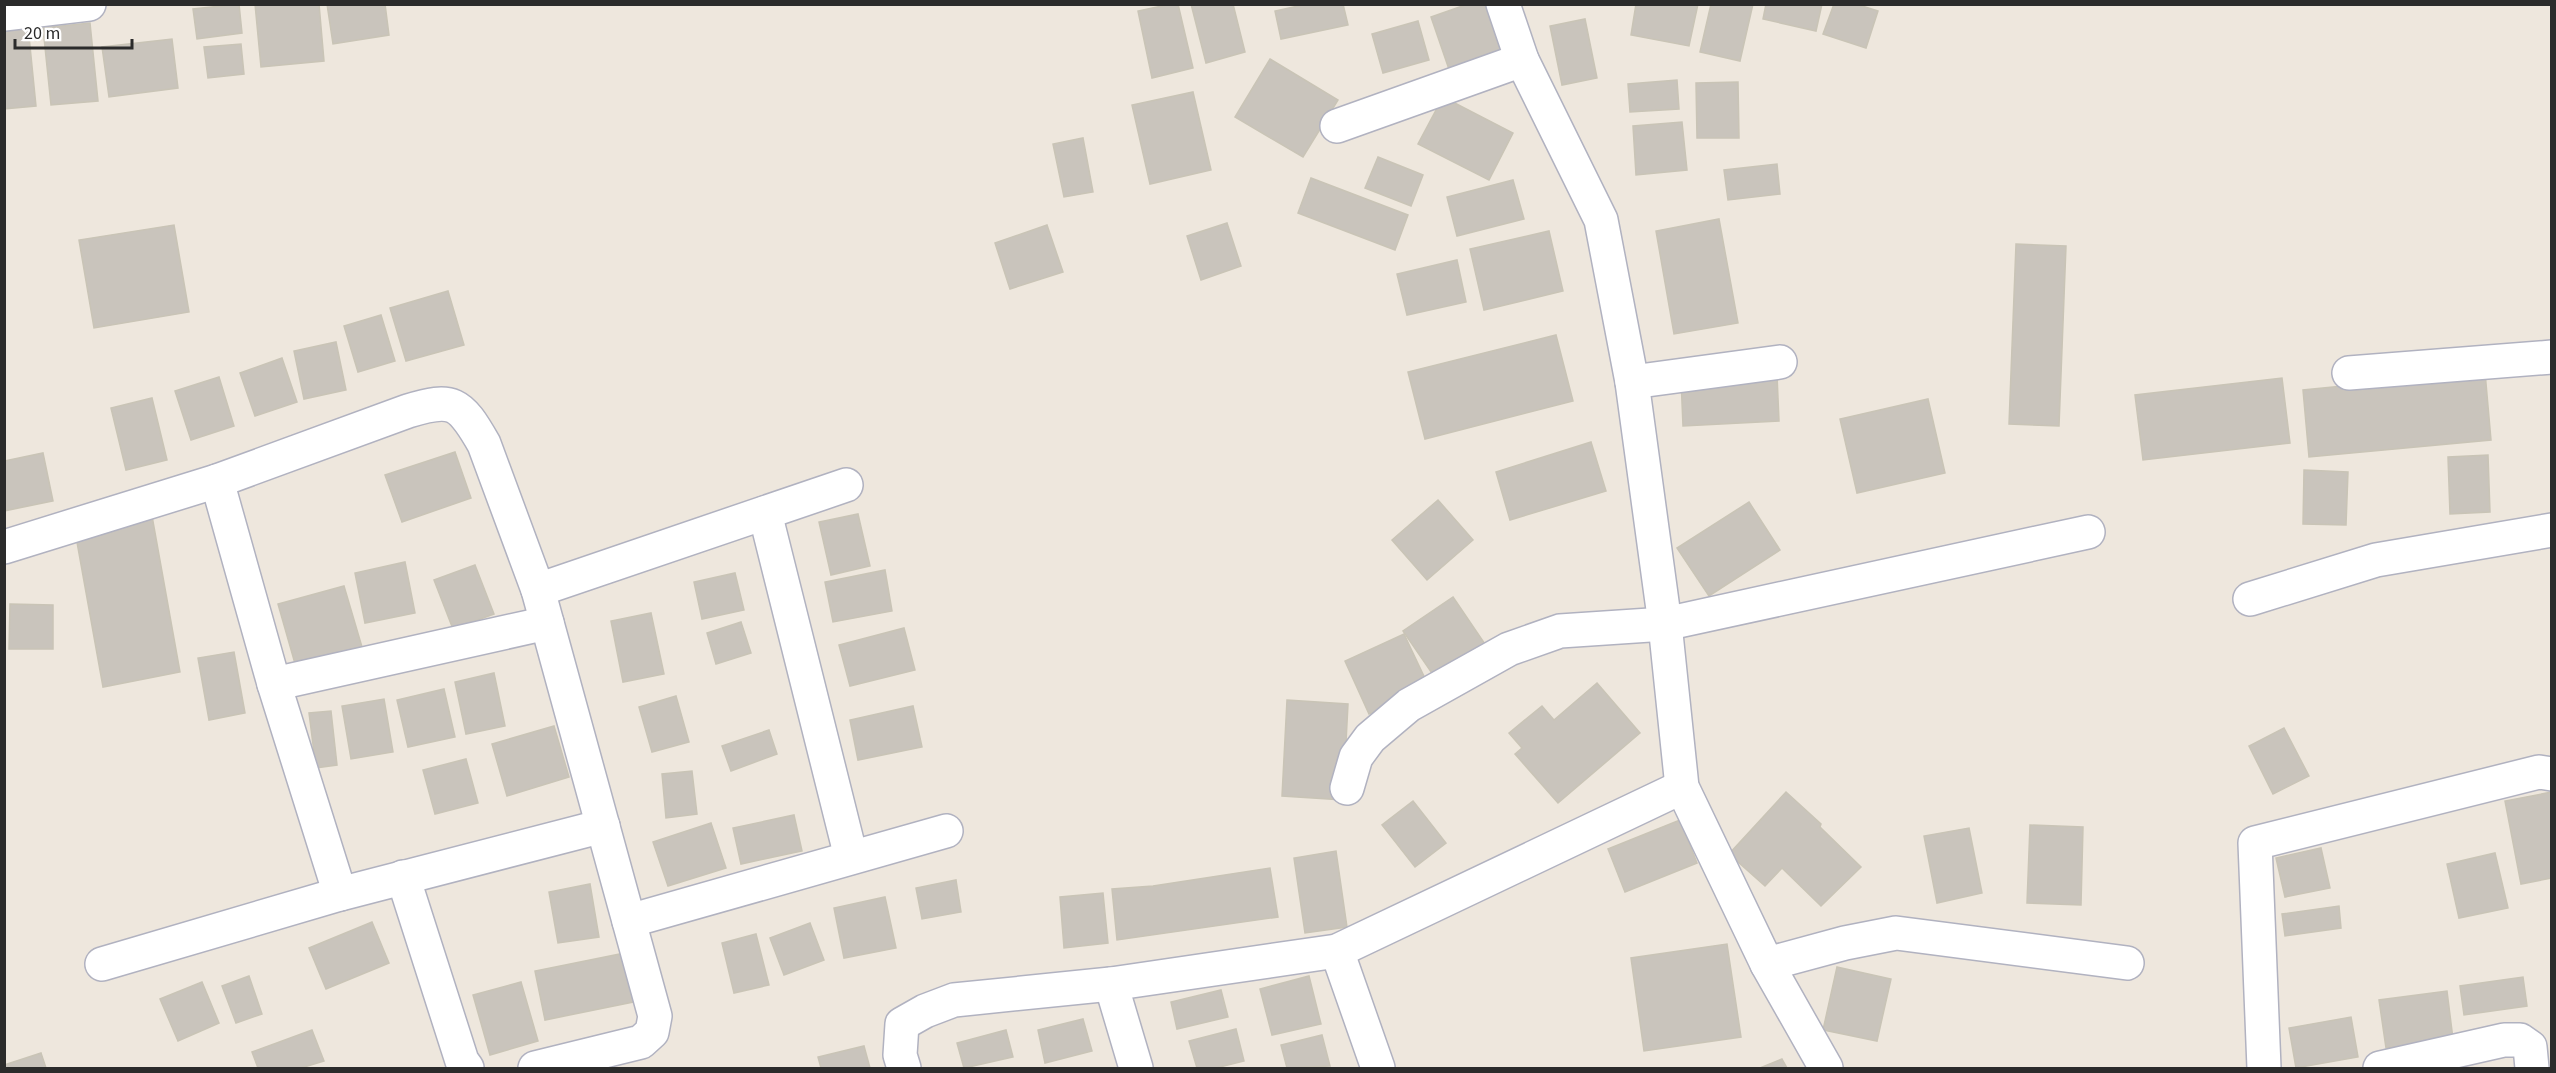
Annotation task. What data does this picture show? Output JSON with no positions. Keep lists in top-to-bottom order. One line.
{"scale_bar":"20 m"}
